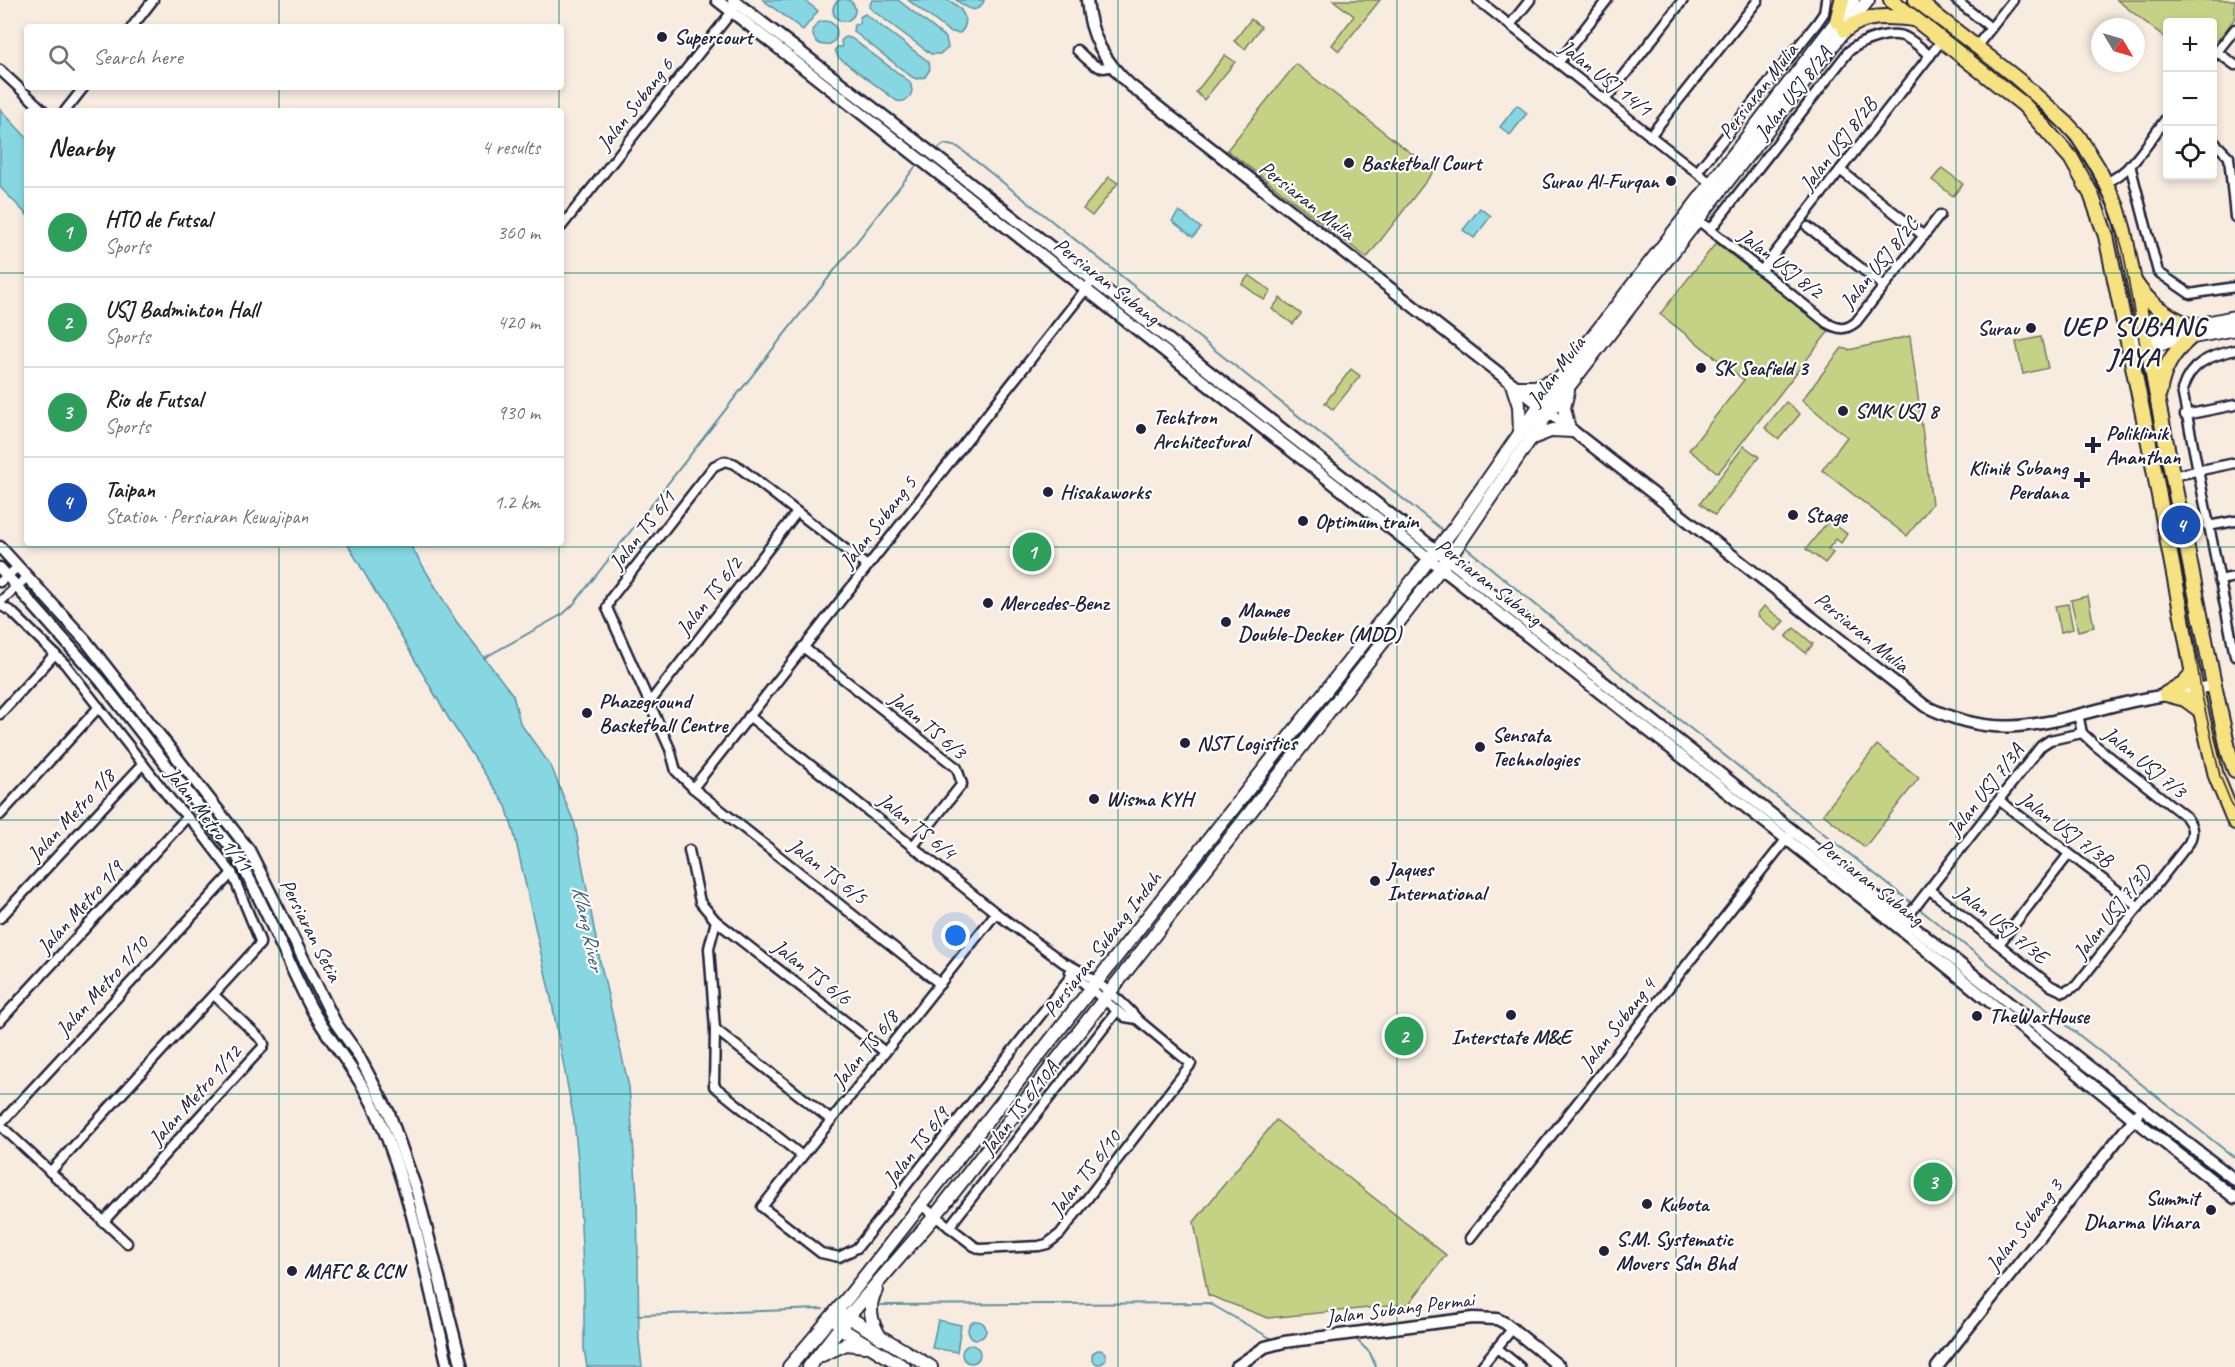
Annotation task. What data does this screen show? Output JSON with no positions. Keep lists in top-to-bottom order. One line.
{"streets":{"main road":["Persiaran Mulia","Jalan Mulia","Persiaran Subang Indah"],"street":["Jalan USJ 14/1","Jalan USJ 8/2A","Jalan Subang 6","Jalan USJ 8/2B","Jalan USJ 8/2","Jalan USJ 8/2C","Persiaran Subang","Jalan Subang 5","Jalan TS 6/1","Jalan TS 6/2","Jalan TS 6/3","Jalan USJ 7/3","Jalan USJ 7/3A","Jalan Metro 1/8","Jalan Metro 1/11","Jalan TS 6/4","Jalan USJ 7/3B","Jalan TS 6/5","Jalan Metro 1/9","Jalan USJ 7/3D","Jalan USJ 7/3E","Persiaran Setia","Jalan TS 6/6","Jalan Metro 1/10","Jalan Subang 4","Jalan TS 6/8","Jalan Metro 1/12","Jalan TS 6/10A","Jalan TS 6/9","Jalan TS 6/10","Jalan Subang 3","Jalan Subang Permai"]},"crossings":[["Jalan USJ 14/1","Persiaran Mulia"],["Persiaran Mulia","Jalan USJ 8/2"],["Persiaran Mulia","Jalan Mulia"],["Persiaran Mulia","Jalan USJ 7/3"],["Jalan USJ 8/2A","Jalan USJ 8/2B"],["Jalan USJ 8/2A","Jalan USJ 8/2"],["Jalan Subang 6","Persiaran Subang"],["Jalan USJ 8/2B","Jalan USJ 8/2"],["Jalan USJ 8/2","Jalan USJ 8/2C"],["Jalan USJ 8/2","Jalan Mulia"],["Persiaran Subang","Jalan Mulia"],["Persiaran Subang","Jalan Subang 5"],["Persiaran Subang","Persiaran Subang Indah"],["Persiaran Subang","Jalan Subang 4"],["Persiaran Subang","Jalan Subang 3"],["Jalan Mulia","Persiaran Subang Indah"],["Jalan Subang 5","Jalan TS 6/1"],["Jalan Subang 5","Jalan TS 6/3"],["Jalan Subang 5","Jalan TS 6/4"],["Jalan Subang 5","Jalan TS 6/5"],["Jalan TS 6/1","Jalan TS 6/2"],["Jalan TS 6/1","Jalan TS 6/5"],["Jalan TS 6/3","Jalan TS 6/4"],["Jalan USJ 7/3","Jalan USJ 7/3A"],["Jalan USJ 7/3","Jalan USJ 7/3D"],["Jalan USJ 7/3A","Jalan USJ 7/3B"],["Jalan USJ 7/3A","Jalan USJ 7/3E"],["Jalan Metro 1/8","Jalan Metro 1/11"],["Jalan Metro 1/11","Jalan Metro 1/9"],["Jalan Metro 1/11","Jalan Metro 1/10"],["Jalan Metro 1/11","Jalan Metro 1/12"],["Jalan TS 6/4","Persiaran Subang Indah"],["Jalan TS 6/4","Jalan TS 6/8"],["Jalan TS 6/4","Jalan TS 6/9"],["Jalan TS 6/4","Jalan TS 6/10"],["Jalan USJ 7/3B","Jalan USJ 7/3D"],["Jalan TS 6/5","Jalan TS 6/8"],["Jalan USJ 7/3D","Jalan USJ 7/3E"],["Persiaran Subang Indah","Jalan TS 6/10"],["Jalan TS 6/6","Jalan TS 6/8"],["Jalan TS 6/8","Jalan TS 6/9"],["Jalan TS 6/10A","Jalan TS 6/10"]],"districts":["UEP SUBANG JAYA"],"water":["Klang River"],"places":{"other":["Supercourt","Basketball Court","Surau Al-Furqan","Surau","SK Seafield 3","SMK USJ 8","Techtron Architectural","Hisakaworks","Stage","Optimum train","Mercedes-Benz","Mamee Double-Decker (MDD)","Phazeground Basketball Centre","NST Logistics","Sensata Technologies","Wisma KYH","Jaques International","Interstate M&E","TheWarHouse","Kubota","Summit Dharma Vihara","S.M. Systematic Movers Sdn Bhd","MAFC & CCN"],"health":["Poliklinik Ananthan","Klinik Subang Perdana"]},"north":"bottom right","page":{"map_buttons":["+","−"],"search":"Search here","heading":["Nearby","4 results"],"list":[{"mark":"1","name":"HTO de Futsal","note":"Sports","value":"360 m"},{"mark":"2","name":"USJ Badminton Hall","note":"Sports","value":"420 m"},{"mark":"3","name":"Rio de Futsal","note":"Sports","value":"930 m"},{"mark":"4","name":"Taipan","note":"Station · Persiaran Kewajipan","value":"1.2 km"}],"pins":["4","1","2","3"]}}
